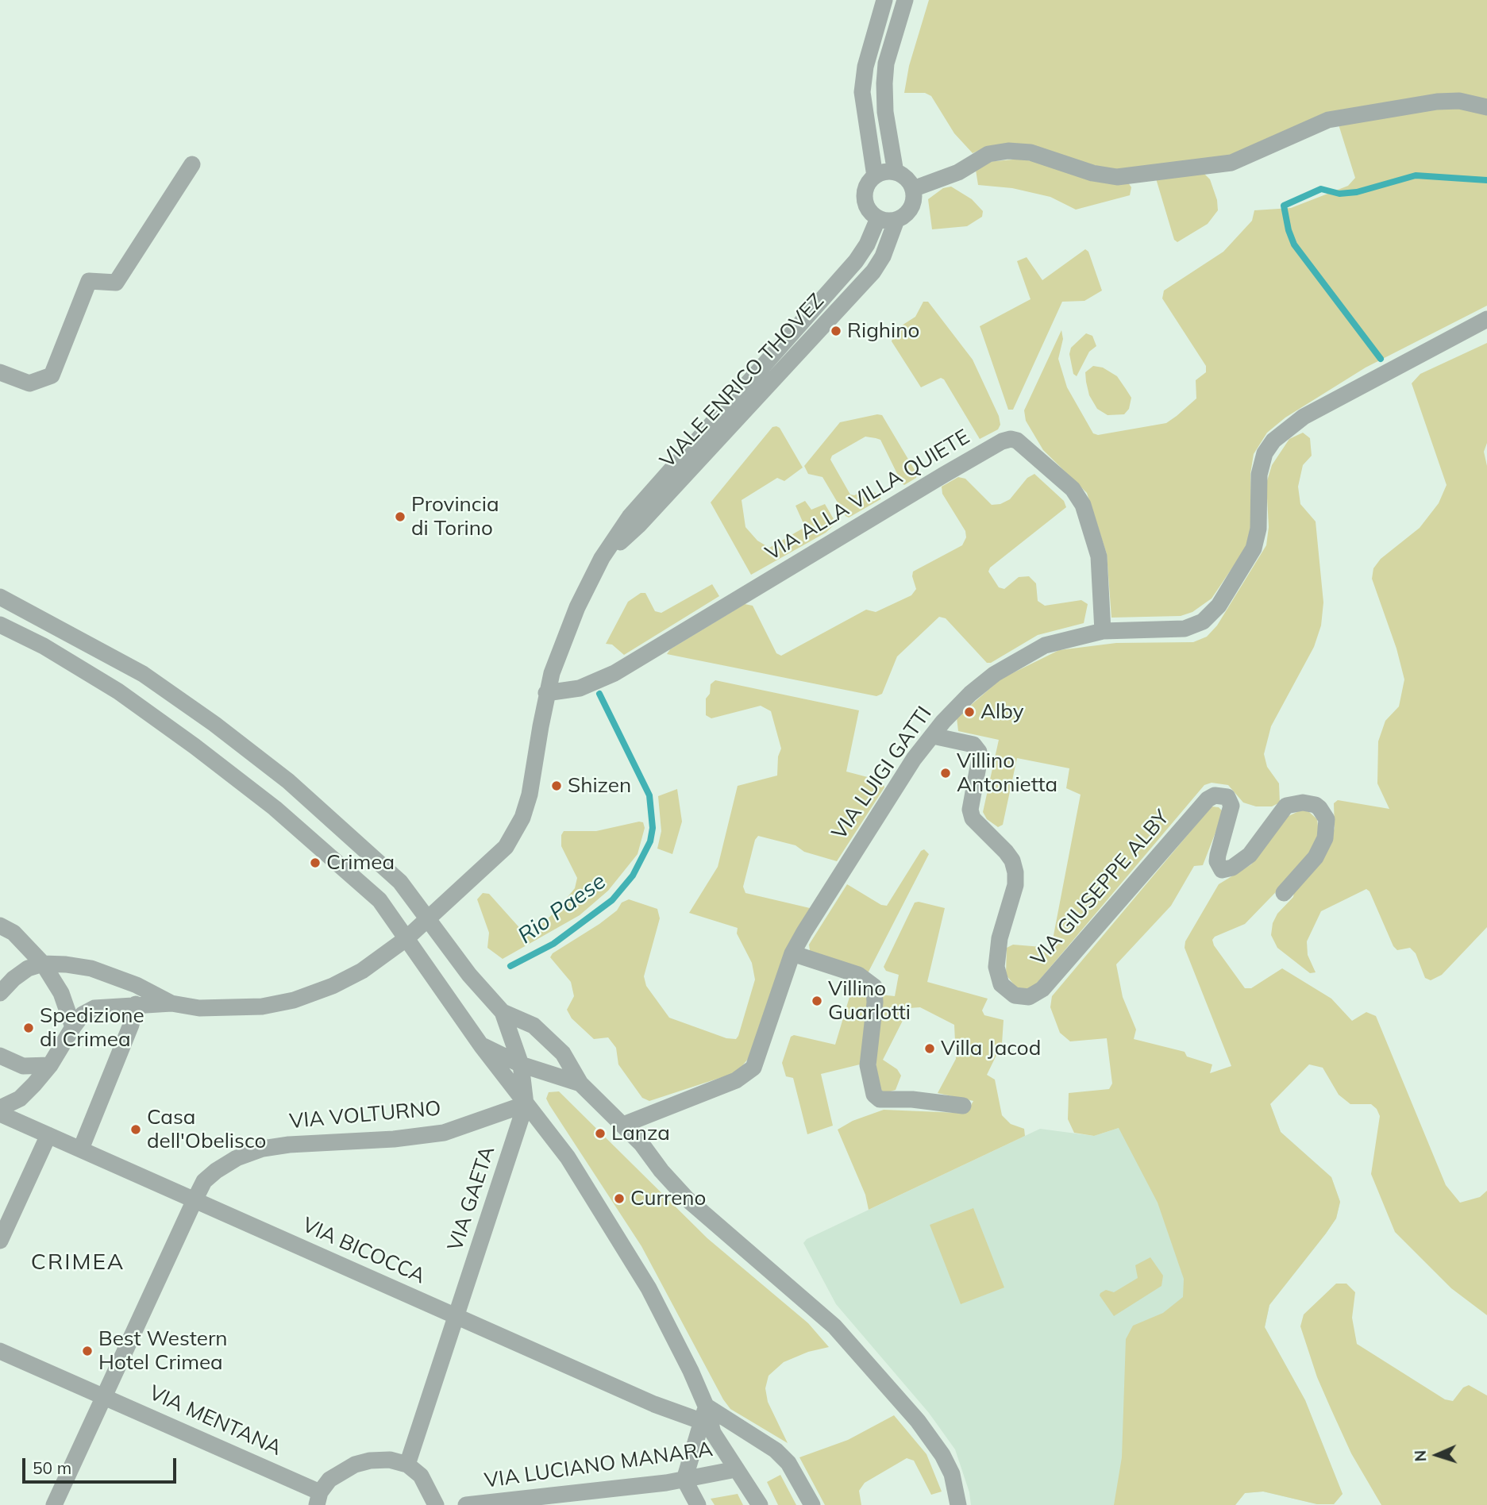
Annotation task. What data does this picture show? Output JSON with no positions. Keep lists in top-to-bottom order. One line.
{"streets":{"street":["VIALE ENRICO THOVEZ","VIA ALLA VILLA QUIETE","VIA LUIGI GATTI","VIA GIUSEPPE ALBY","VIA VOLTURNO","VIA GAETA","VIA BICOCCA","VIA MENTANA","VIA LUCIANO MANARA"]},"crossings":[["VIALE ENRICO THOVEZ","VIA ALLA VILLA QUIETE"],["VIA ALLA VILLA QUIETE","VIA LUIGI GATTI"],["VIA LUIGI GATTI","VIA GIUSEPPE ALBY"],["VIA VOLTURNO","VIA GAETA"],["VIA VOLTURNO","VIA BICOCCA"],["VIA VOLTURNO","VIA MENTANA"],["VIA GAETA","VIA BICOCCA"]],"districts":["CRIMEA"],"water":["Rio Paese"],"places":["Righino","Provincia di Torino","Alby","Villino Antonietta","Shizen","Crimea","Villino Guarlotti","Spedizione di Crimea","Villa Jacod","Casa dell'Obelisco","Lanza","Curreno","Best Western Hotel Crimea"],"scale_bar":"50 m","north":"left"}
